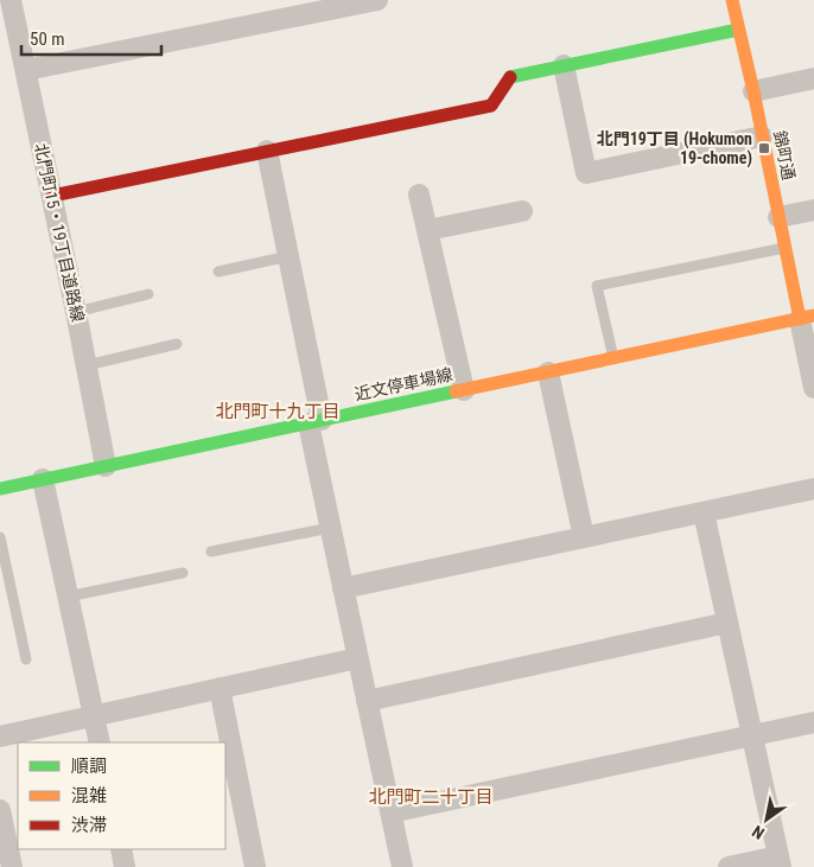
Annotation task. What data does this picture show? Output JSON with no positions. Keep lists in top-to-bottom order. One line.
{"streets":{"street":["錦町通","北門町15・19丁目道路線","近文停車場線"]},"crossings":[["錦町通","近文停車場線"],["北門町15・19丁目道路線","近文停車場線"]],"districts":["北門町十九丁目","北門町二十丁目"],"places":{"transit":["北門19丁目 (Hokumon 19-chome)"]},"legend":["順調","混雑","渋滞"],"scale_bar":"50 m","north":"bottom left"}
